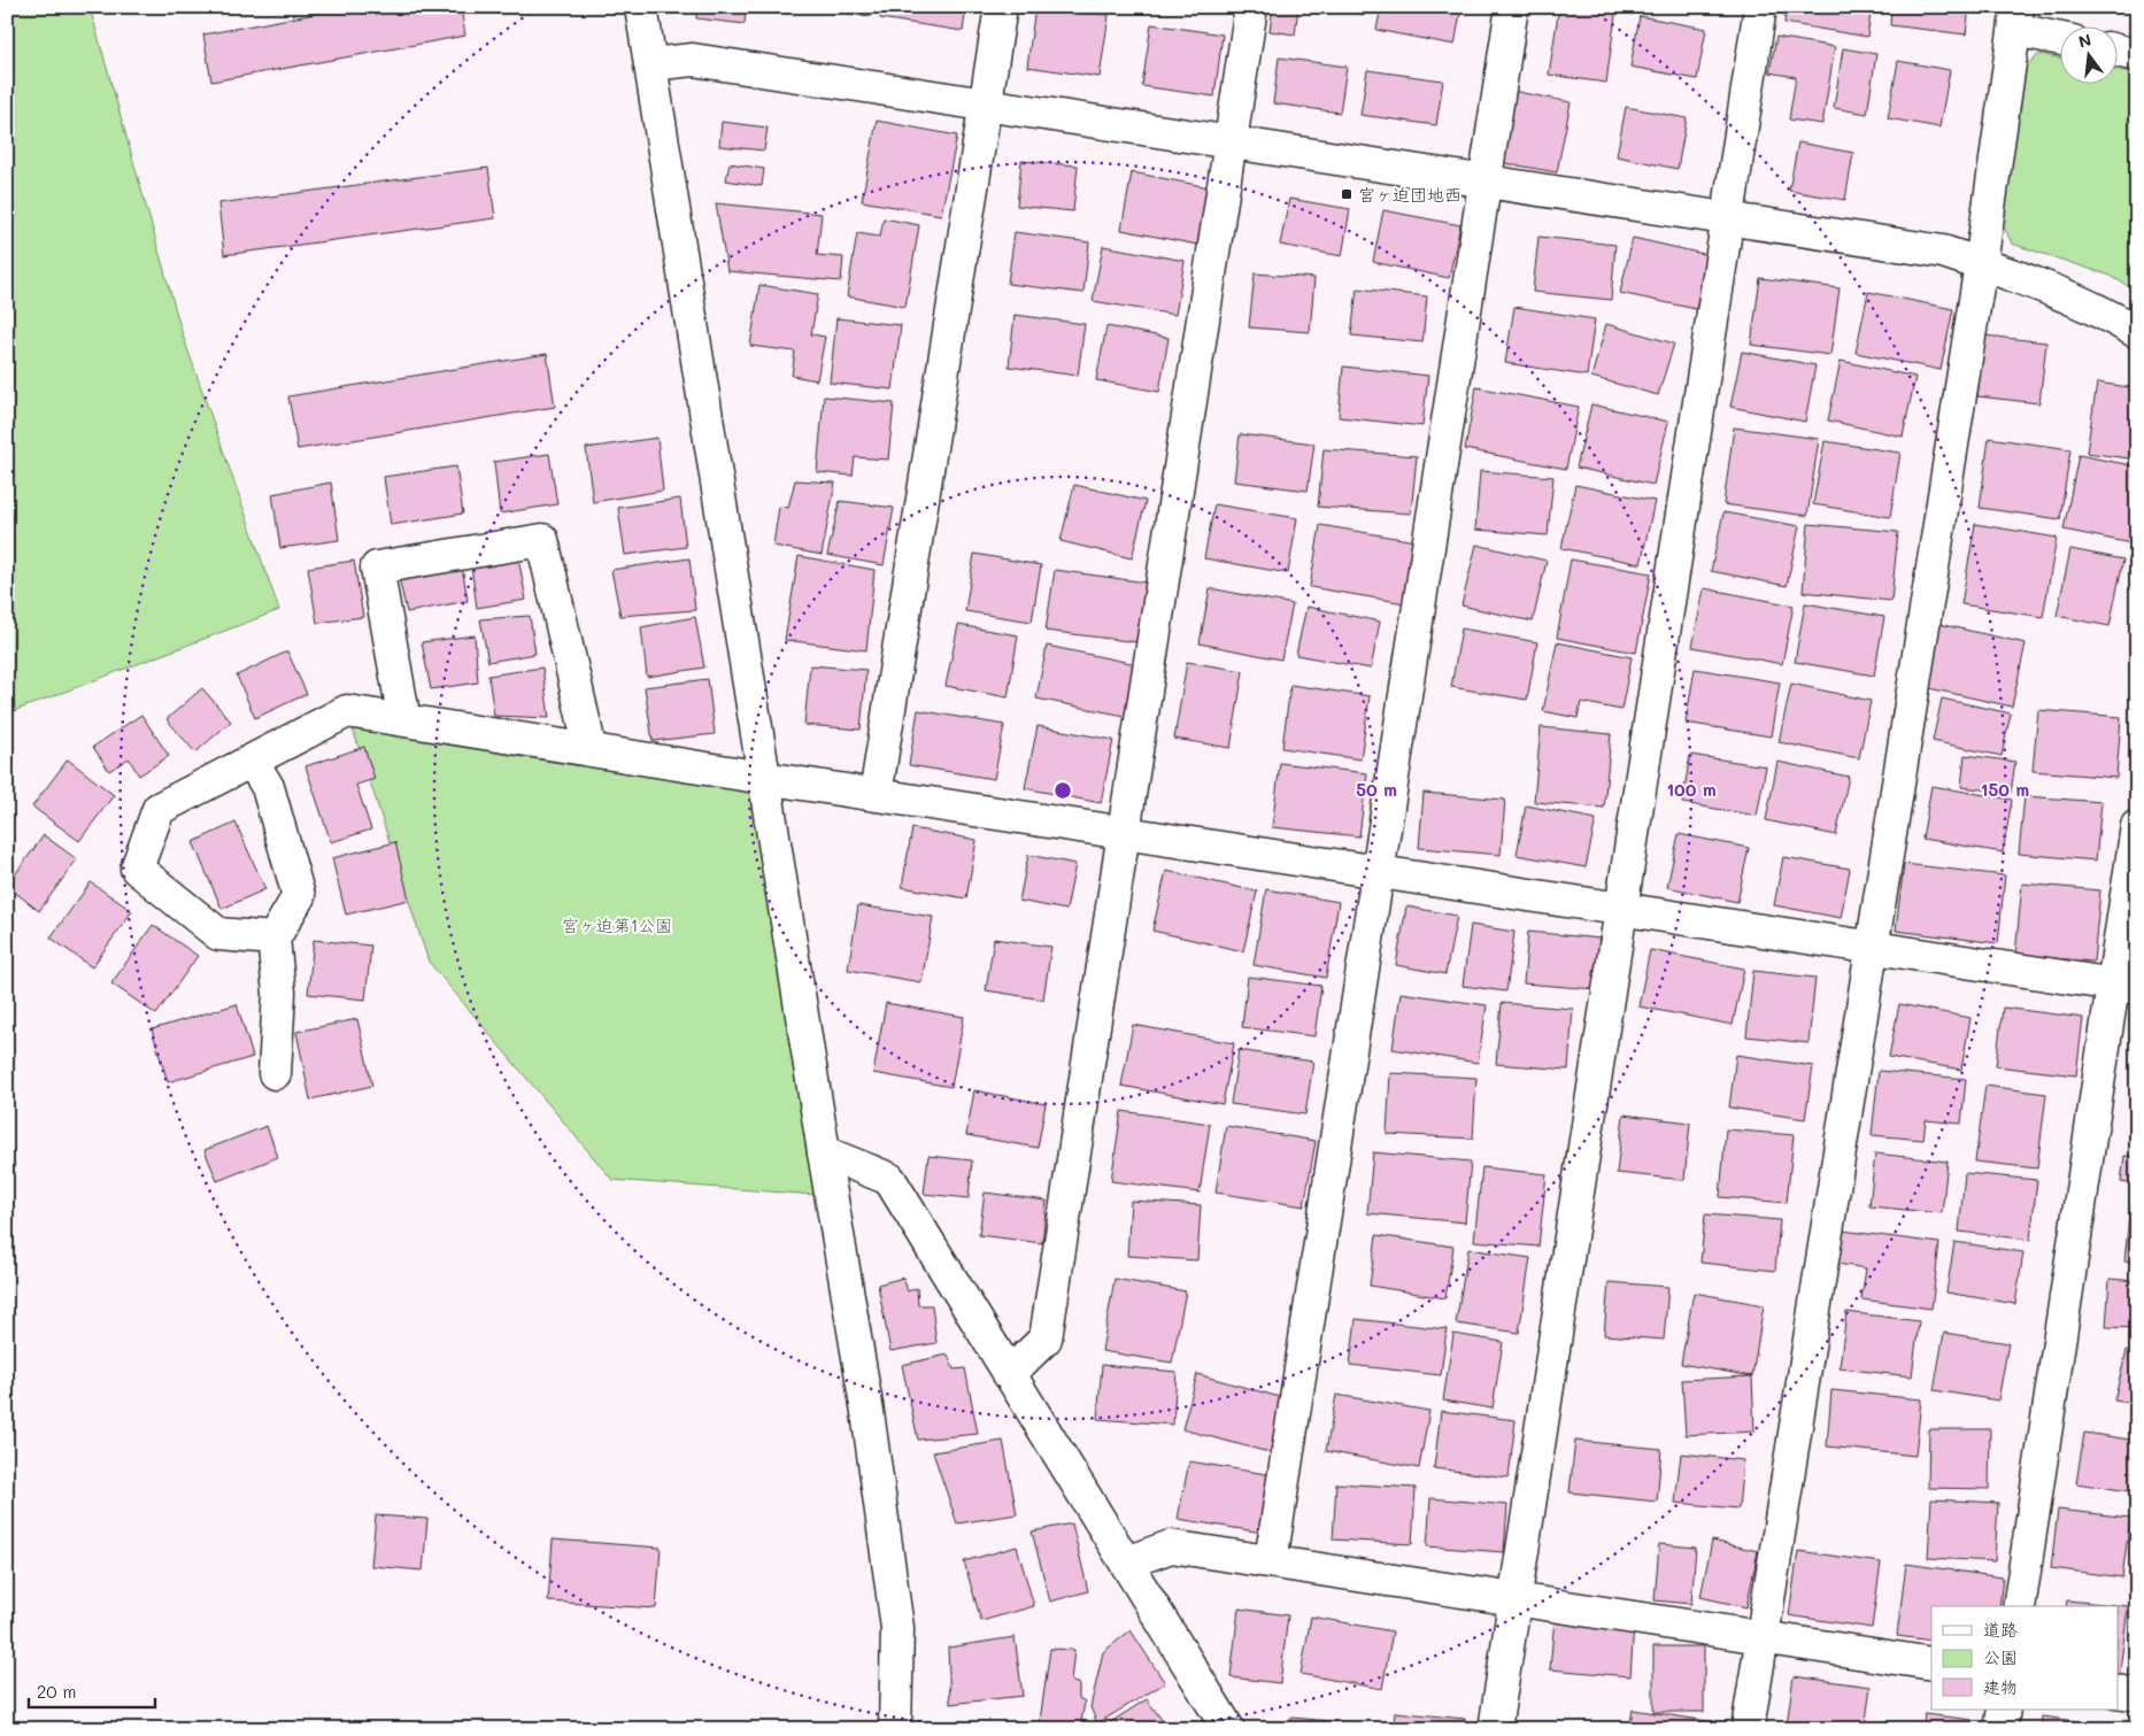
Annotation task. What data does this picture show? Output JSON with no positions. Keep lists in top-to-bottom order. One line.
{"parks":["宮ヶ迫第1公園"],"places":{"transit":["宮ヶ迫団地西"]},"legend":["道路","公園","建物"],"scale_bar":"20 m","north":"top","rings":["50 m","100 m","150 m"]}
